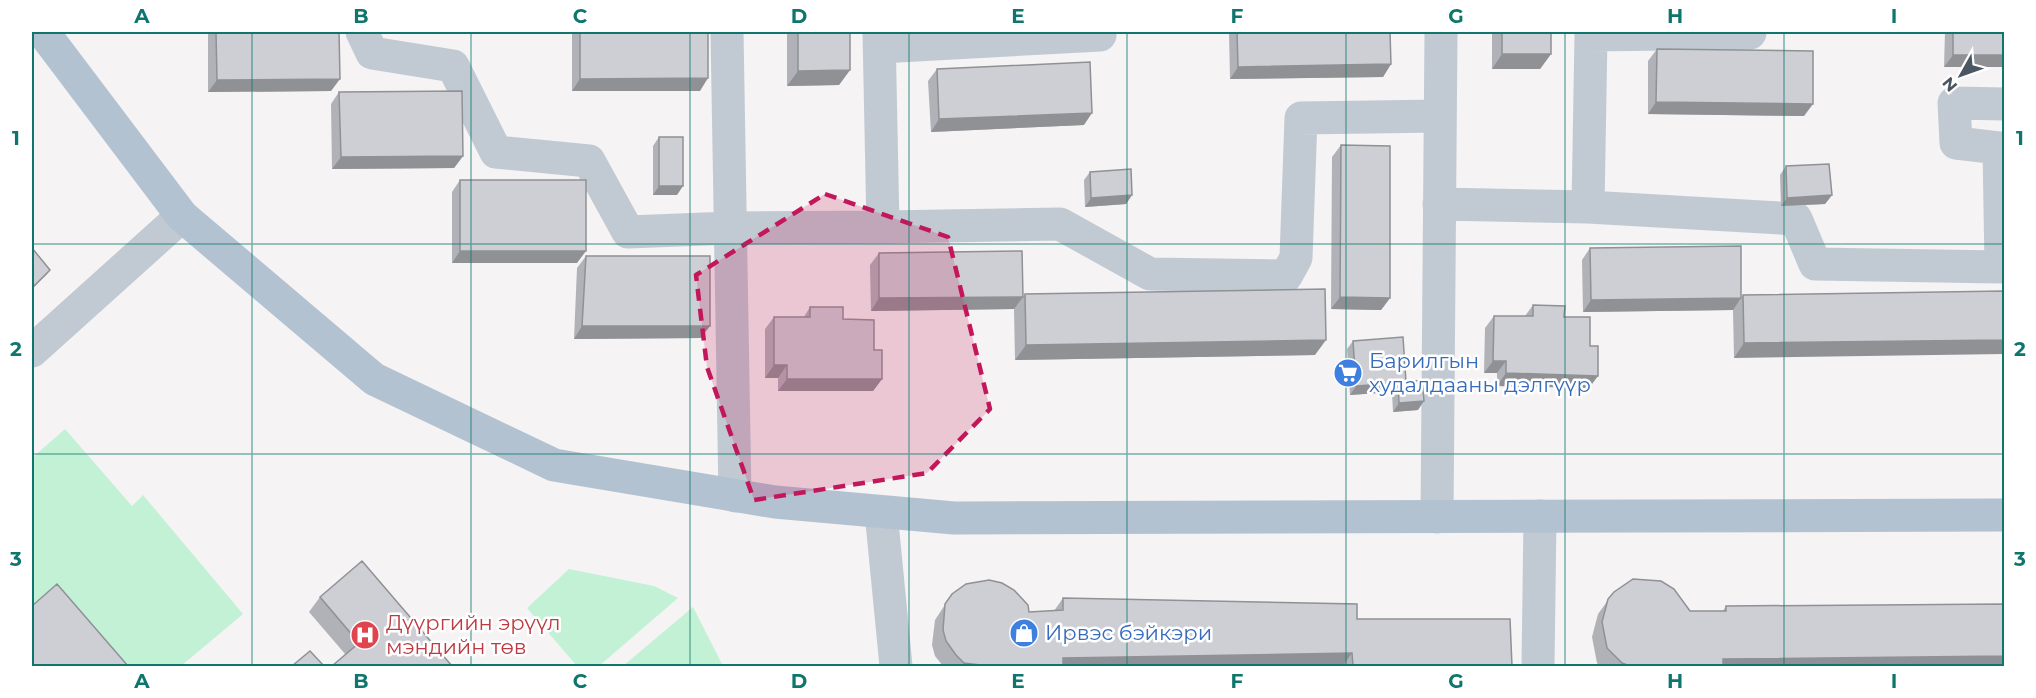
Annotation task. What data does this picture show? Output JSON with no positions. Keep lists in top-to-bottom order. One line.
{"places":{"supermarket":["Барилгын худалдааны дэлгүүр"],"shop":["Ирвэс бэйкэри"],"hospital":["Дүүргийн эрүүл мэндийн төв"]},"north":"bottom left","grid":{"columns":["A","B","C","D","E","F","G","H","I"],"rows":["1","2","3"]}}
